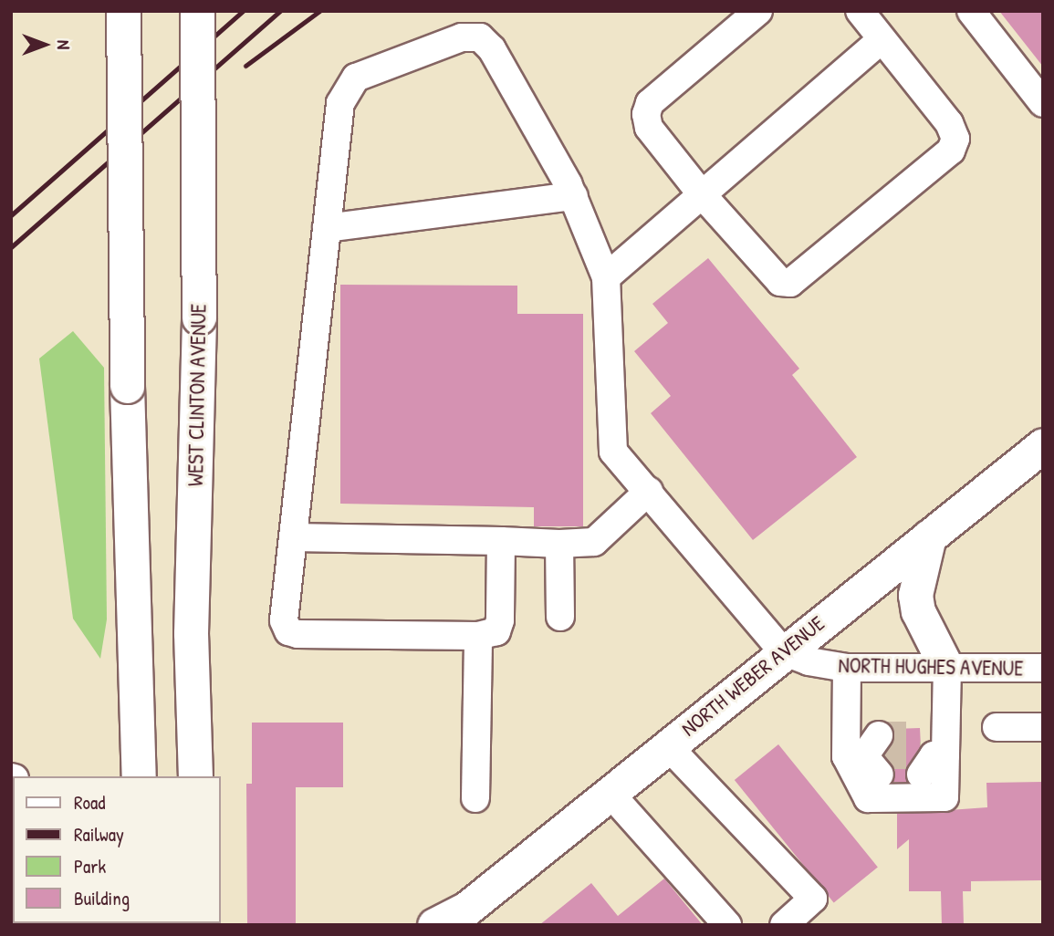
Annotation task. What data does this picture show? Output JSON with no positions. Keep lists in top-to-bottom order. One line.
{"streets":{"main road":["WEST CLINTON AVENUE","NORTH WEBER AVENUE"],"street":["NORTH HUGHES AVENUE"]},"crossings":[["NORTH HUGHES AVENUE","NORTH WEBER AVENUE"]],"legend":["Road","Railway","Park","Building"],"north":"right"}
